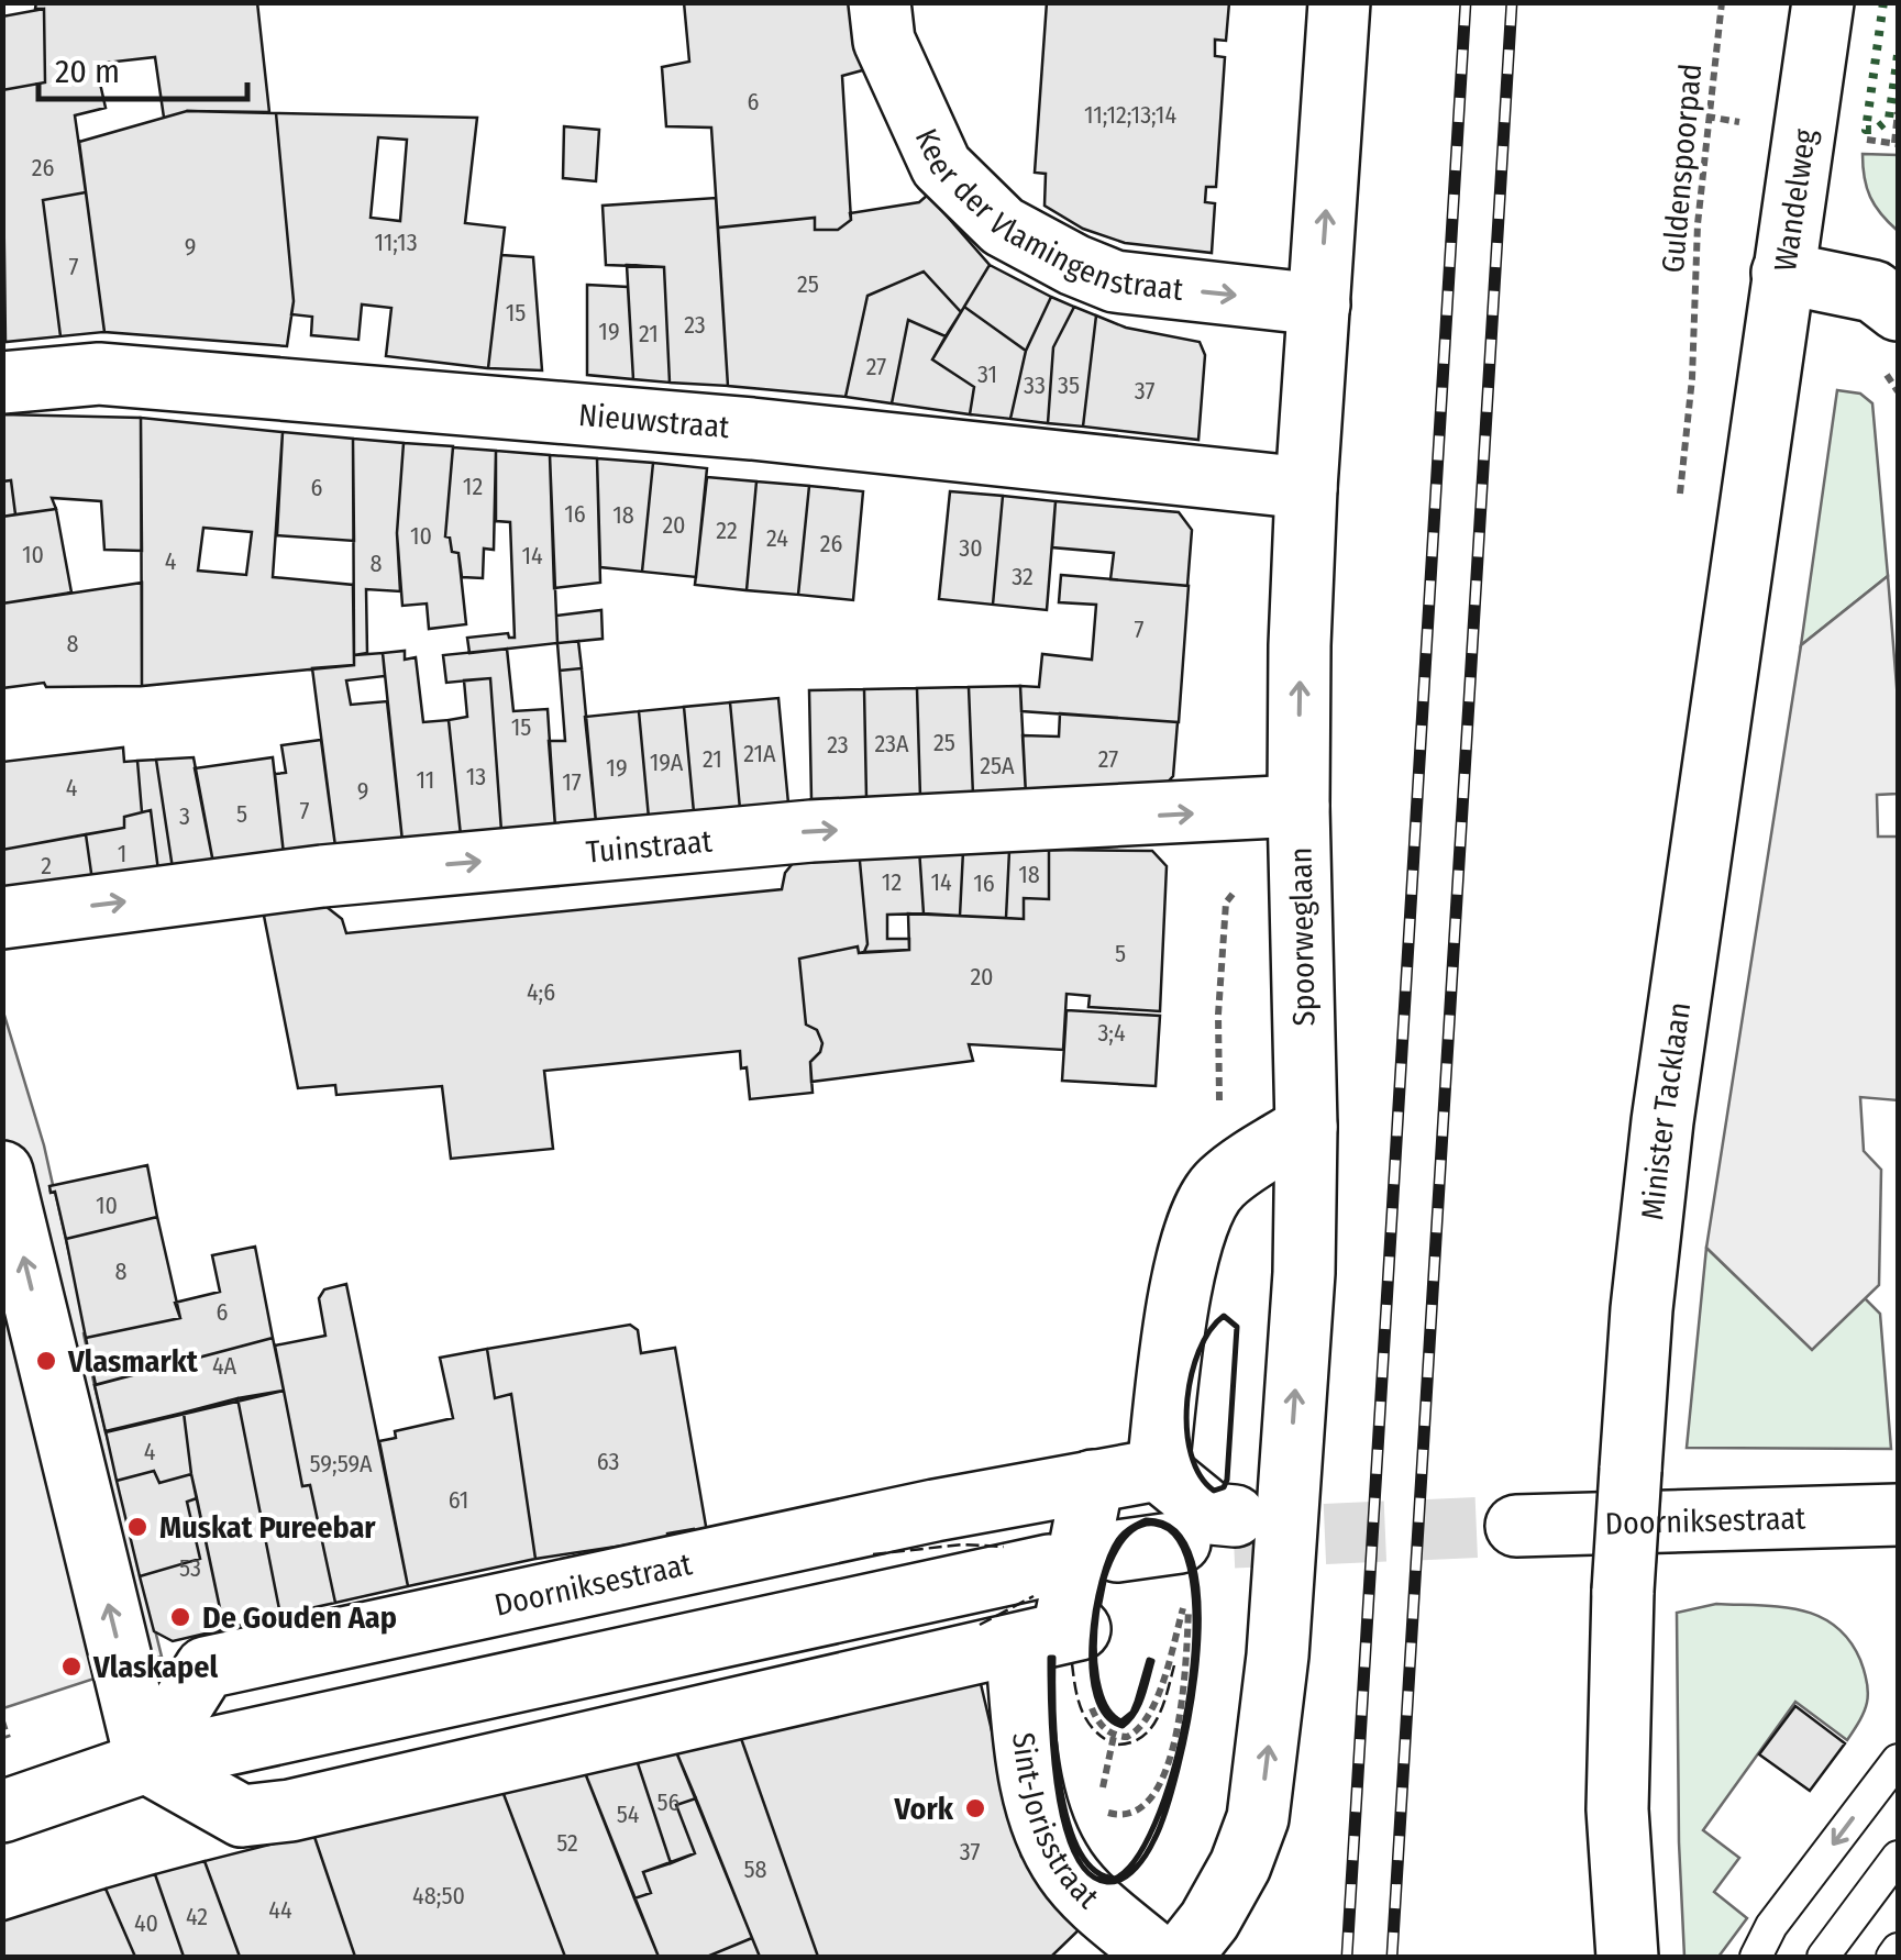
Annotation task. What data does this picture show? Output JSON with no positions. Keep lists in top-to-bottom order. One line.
{"streets":{"street":["Wandelweg","Keer der Vlamingenstraat","Nieuwstraat","Tuinstraat","Spoorweglaan","Minister Tacklaan","Doorniksestraat","Sint-Jorisstraat"],"path":["Guldenspoorpad"]},"crossings":[["Wandelweg","Minister Tacklaan"],["Keer der Vlamingenstraat","Spoorweglaan"],["Nieuwstraat","Spoorweglaan"],["Tuinstraat","Spoorweglaan"]],"one_way":["Keer der Vlamingenstraat","Tuinstraat","Spoorweglaan"],"places":["Vlasmarkt","Muskat Pureebar","De Gouden Aap","Vlaskapel","Vork"],"house_numbers":["6","11;12;13;14","26","11;13","9","7","25","15","23","19","21","27","31","33","35","37","12","6","16","18","20","22","10","24","26","30","10","14","4","8","32","7","8","15","25","23A","23","21A","21","27","19A","25A","19","13","11","17","4","9","7","5","3","1","2","18","12","14","16","5","20","4;6","3;4","10","8","6","4A","4","63","59;59A","61","53","56","54","52","37","58","48;50","44","42","40"],"scale_bar":"20 m"}
